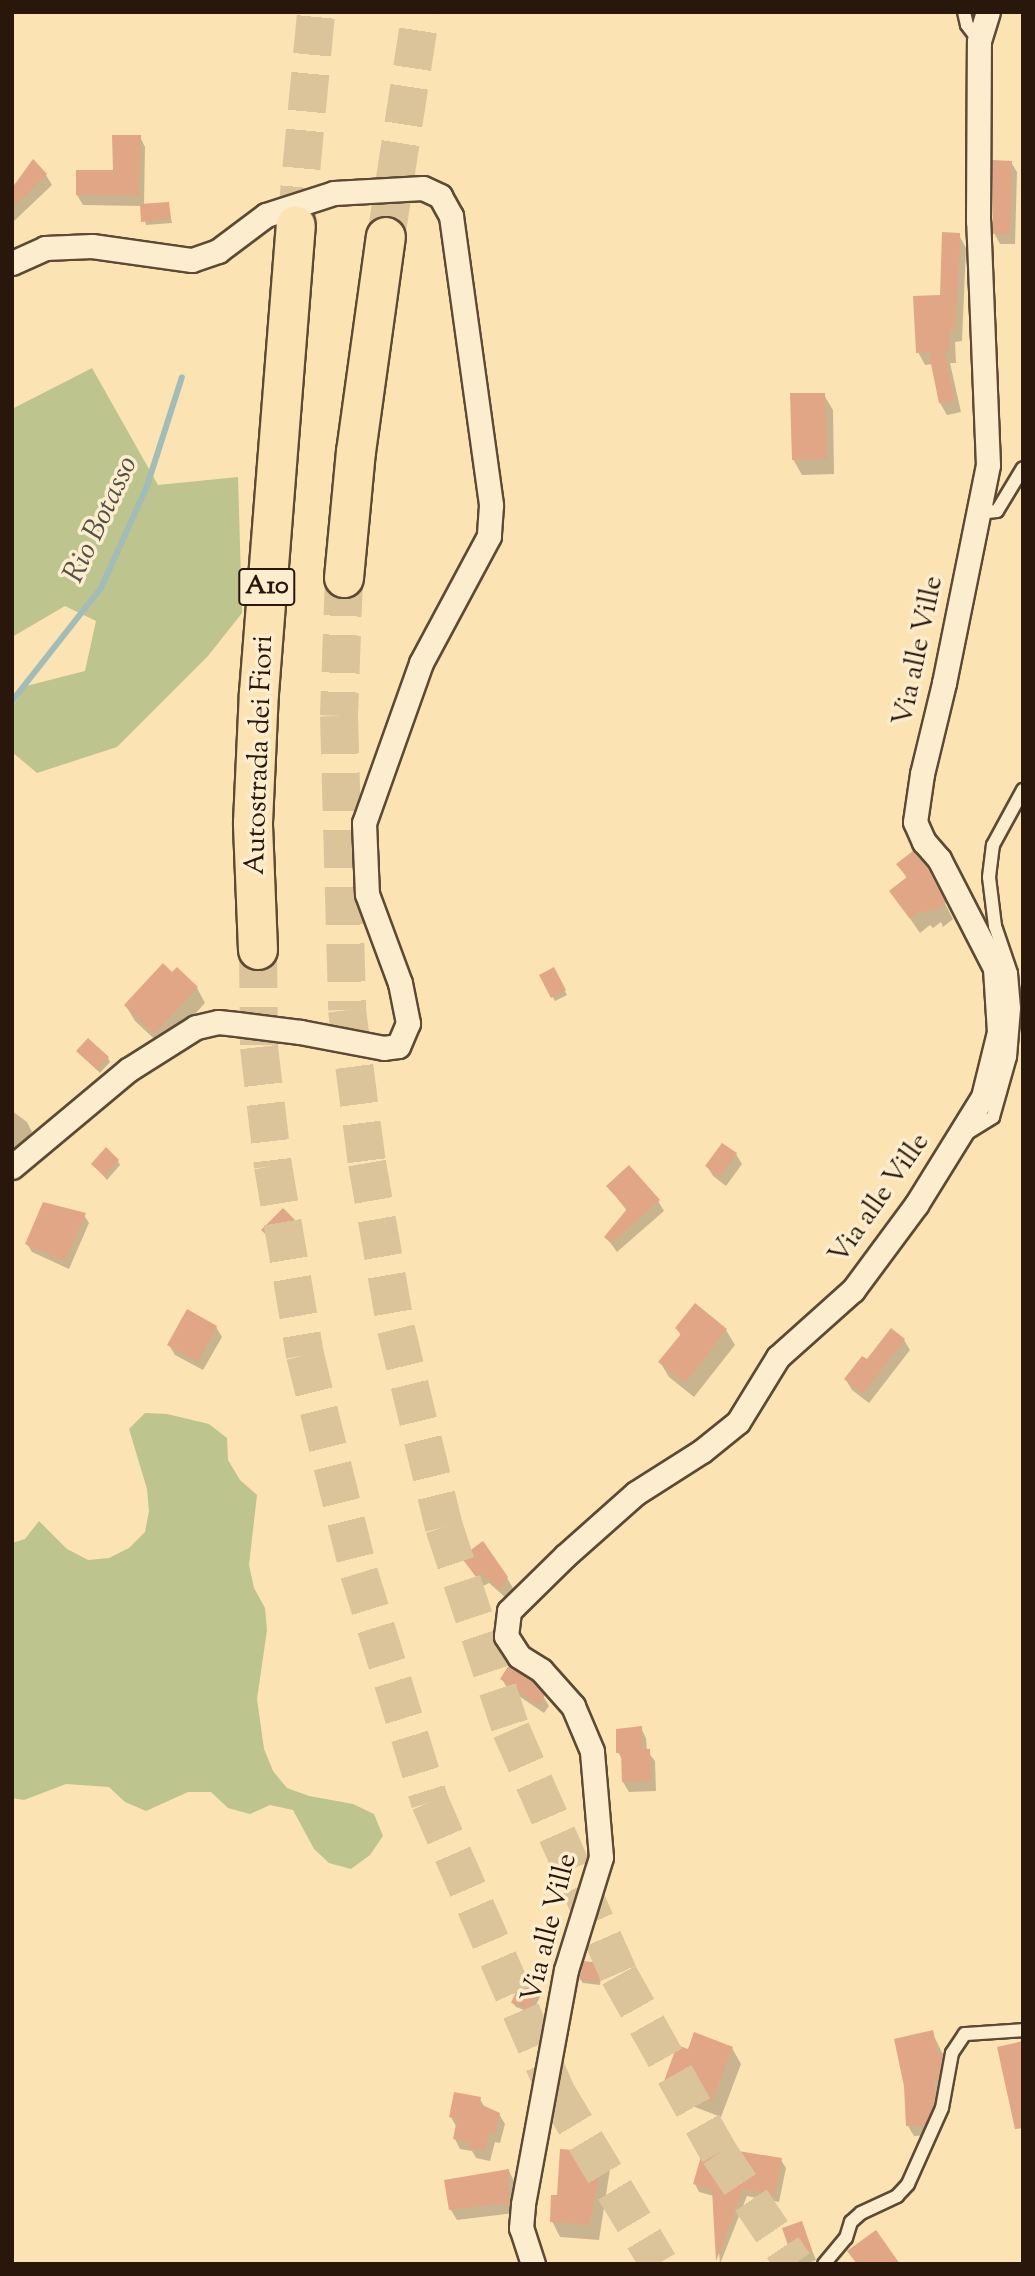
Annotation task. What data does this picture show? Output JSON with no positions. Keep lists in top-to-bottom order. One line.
{"streets":{"highway":["A10","Autostrada dei Fiori"],"street":["Via alle Ville"]},"water":["Rio Botasso"]}
